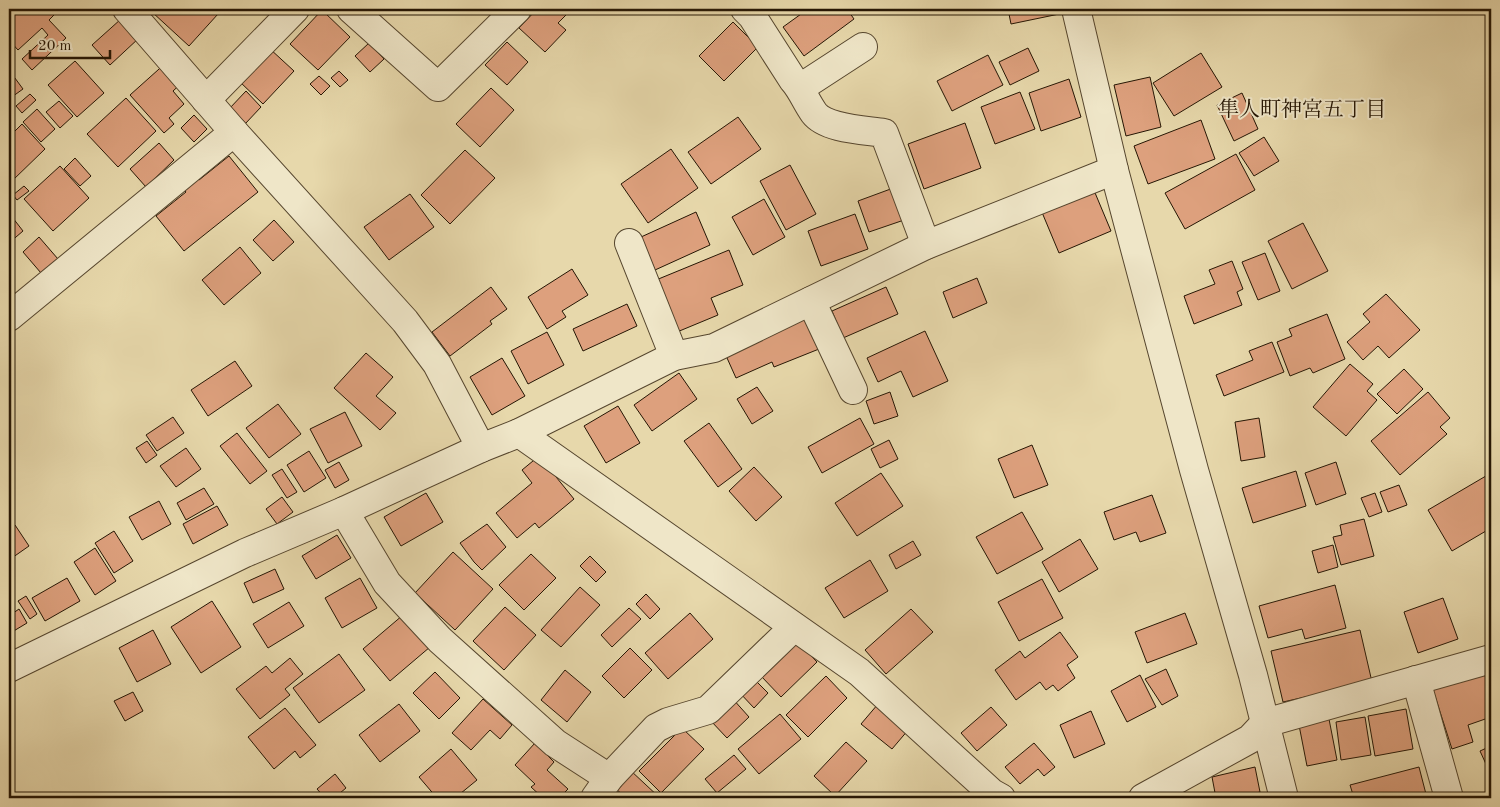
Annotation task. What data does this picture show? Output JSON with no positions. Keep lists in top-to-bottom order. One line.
{"districts":["隼人町神宮五丁目"],"scale_bar":"20 m"}
